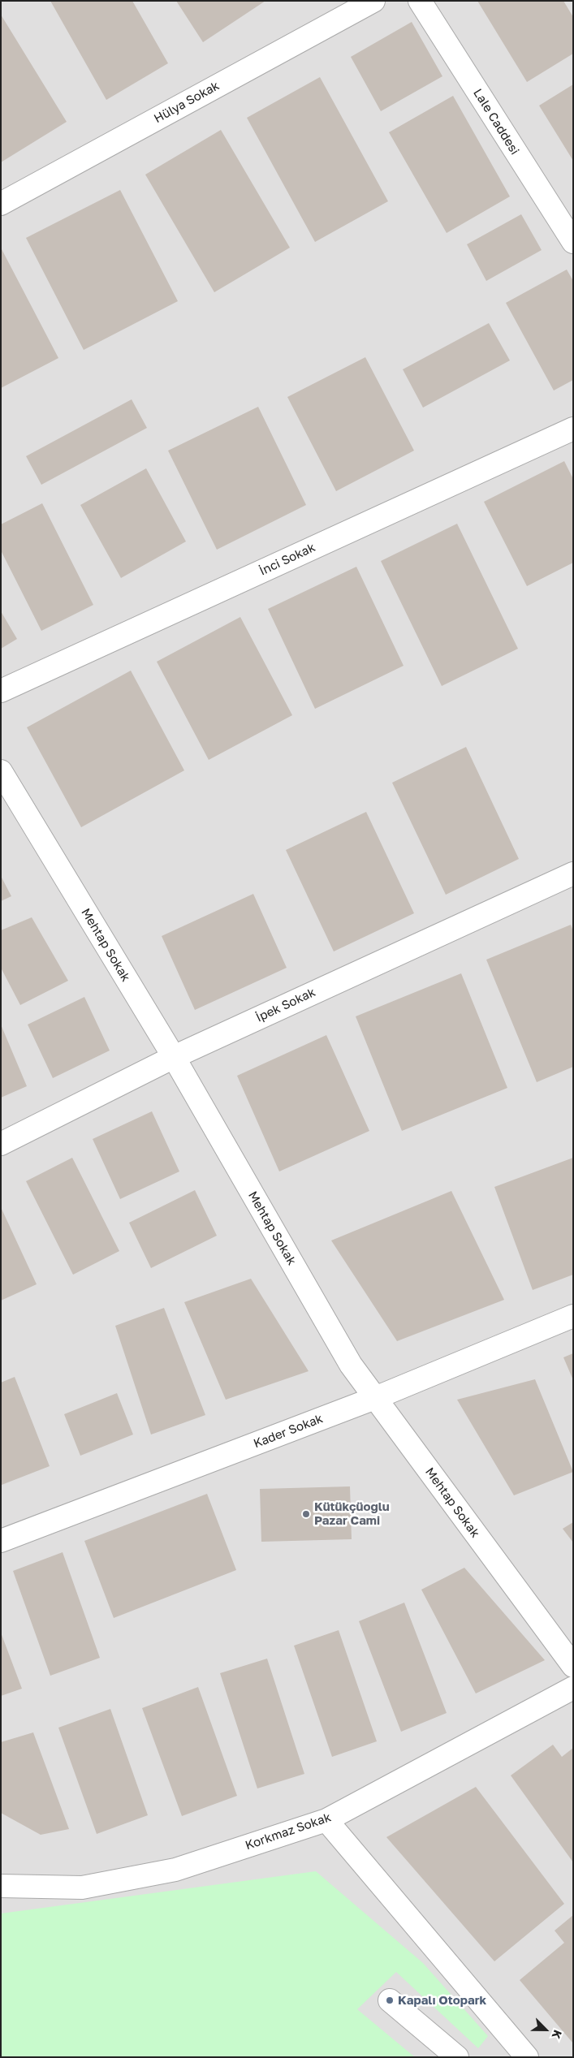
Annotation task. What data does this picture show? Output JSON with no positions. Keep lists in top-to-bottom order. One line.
{"streets":{"street":["Hülya Sokak","Lale Caddesi","İnci Sokak","Mehtap Sokak","İpek Sokak","Kader Sokak","Korkmaz Sokak"]},"crossings":[["Mehtap Sokak","İpek Sokak"],["Mehtap Sokak","Kader Sokak"]],"places":["Kütükçüoğlu Pazar Cami","Kapalı Otopark"],"north":"bottom right"}
